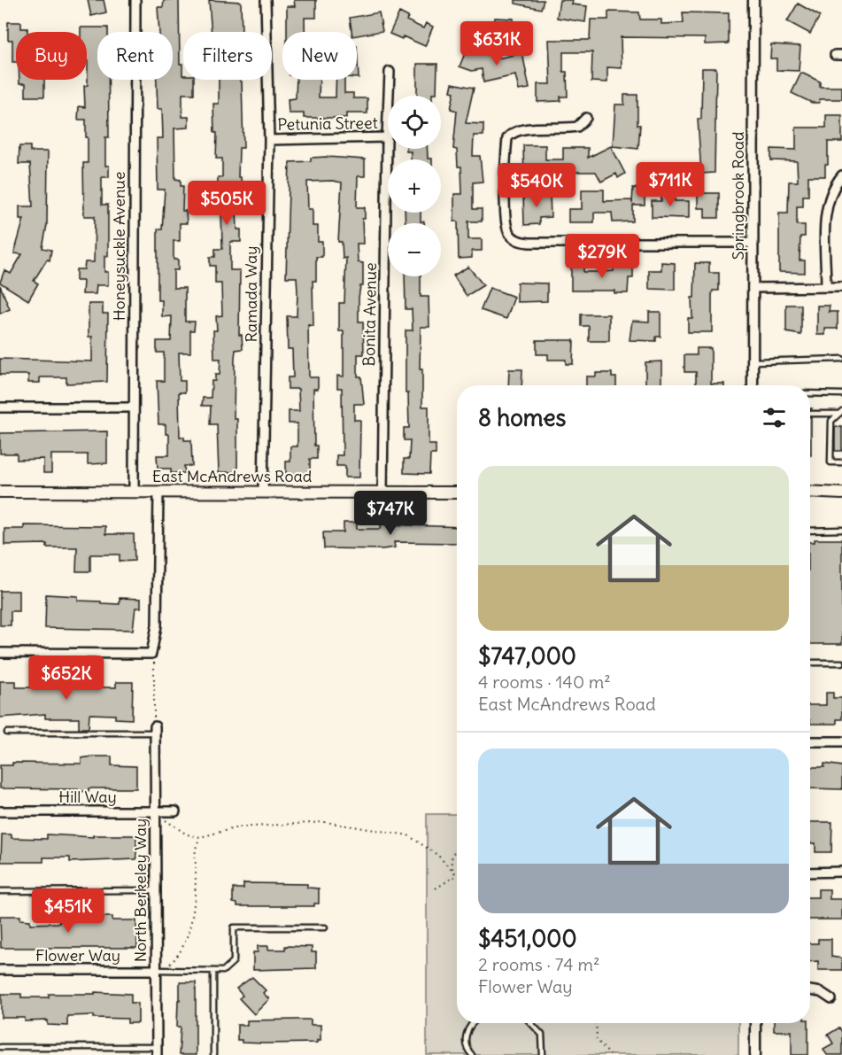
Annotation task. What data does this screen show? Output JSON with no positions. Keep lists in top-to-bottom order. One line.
{"streets":{"main road":["East McAndrews Road"],"street":["Petunia Street","Springbrook Road","Honeysuckle Avenue","Ramada Way","Bonita Avenue","Hill Way","North Berkeley Way","Flower Way"]},"crossings":[["Petunia Street","Ramada Way"],["Petunia Street","Bonita Avenue"],["Honeysuckle Avenue","East McAndrews Road"],["Ramada Way","East McAndrews Road"],["Bonita Avenue","East McAndrews Road"],["Hill Way","North Berkeley Way"],["North Berkeley Way","Flower Way"]],"page":{"price":["$631K","$711K","$540K","$505K","$279K","$747K","$652K","$451K"],"chip":["Buy","Rent","Filters","New"],"map_buttons":["+","−"],"heading":"8 homes","list":[{"name":"$747,000","note":"4 rooms · 140 m² · East McAndrews Road"},{"name":"$451,000","note":"2 rooms · 74 m² · Flower Way"}]}}
